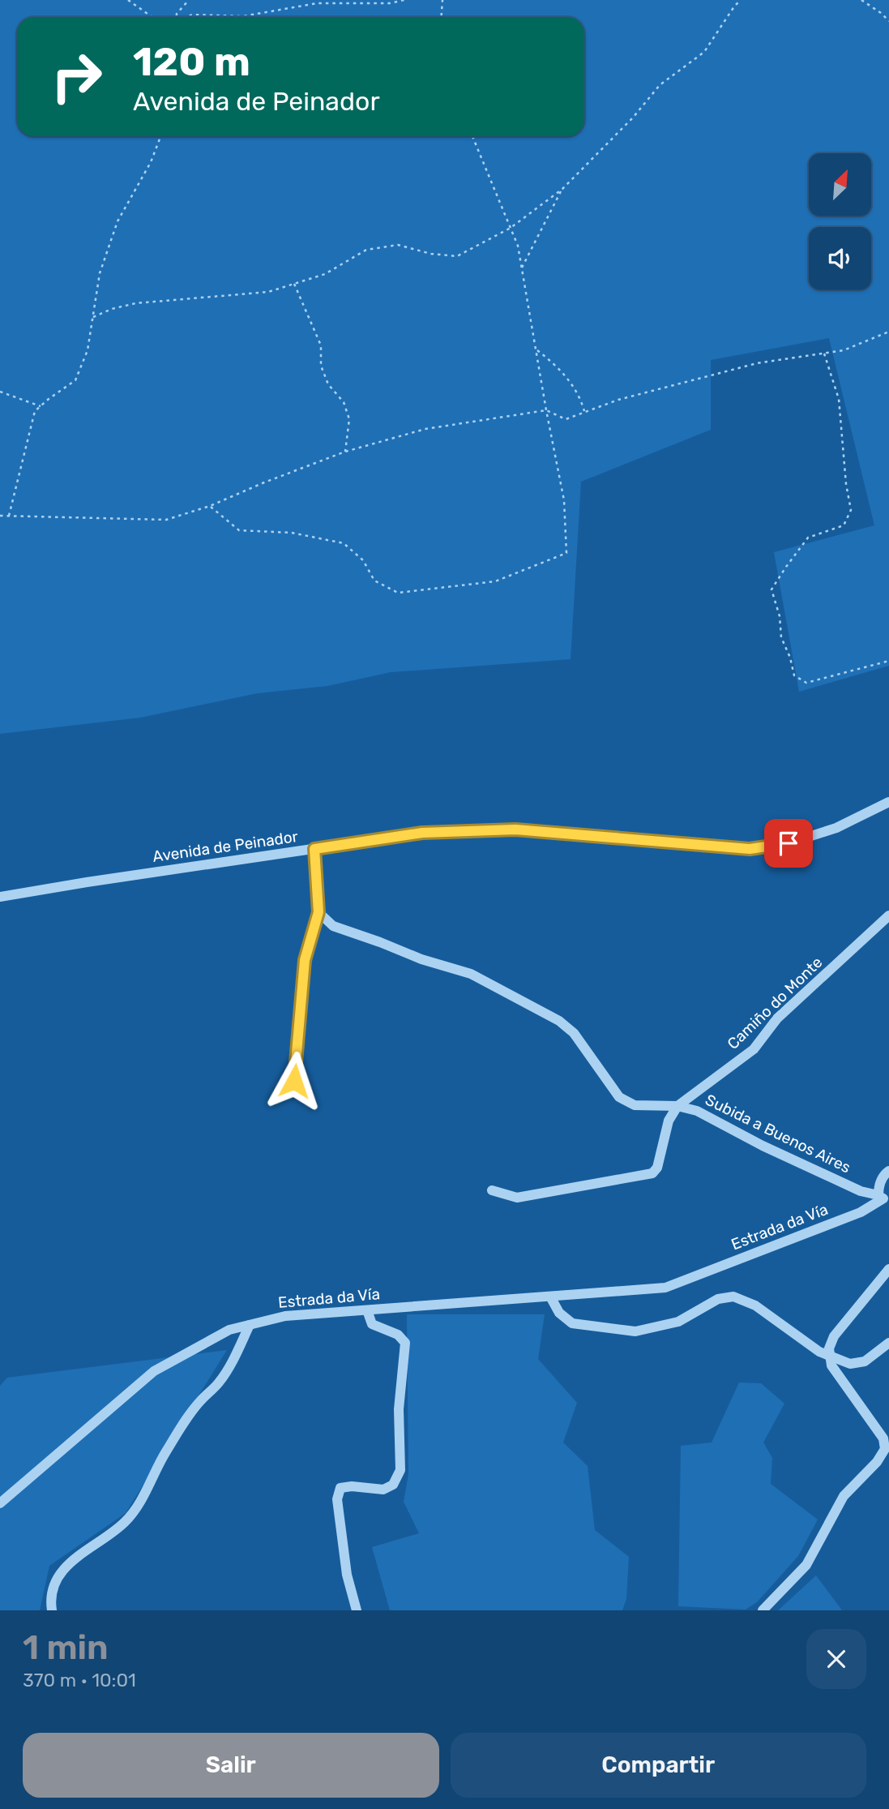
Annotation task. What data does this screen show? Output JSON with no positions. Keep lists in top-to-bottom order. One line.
{"streets":{"street":["Avenida de Peinador","Camiño do Monte","Subida a Buenos Aires","Estrada da Vía"]},"crossings":[["Camiño do Monte","Subida a Buenos Aires"],["Subida a Buenos Aires","Estrada da Vía"]],"north":"top right","page":{"turn":["120 m","Avenida de Peinador"],"heading":["1 min","370 m · 10:01"],"buttons":["Salir","Compartir"]}}
